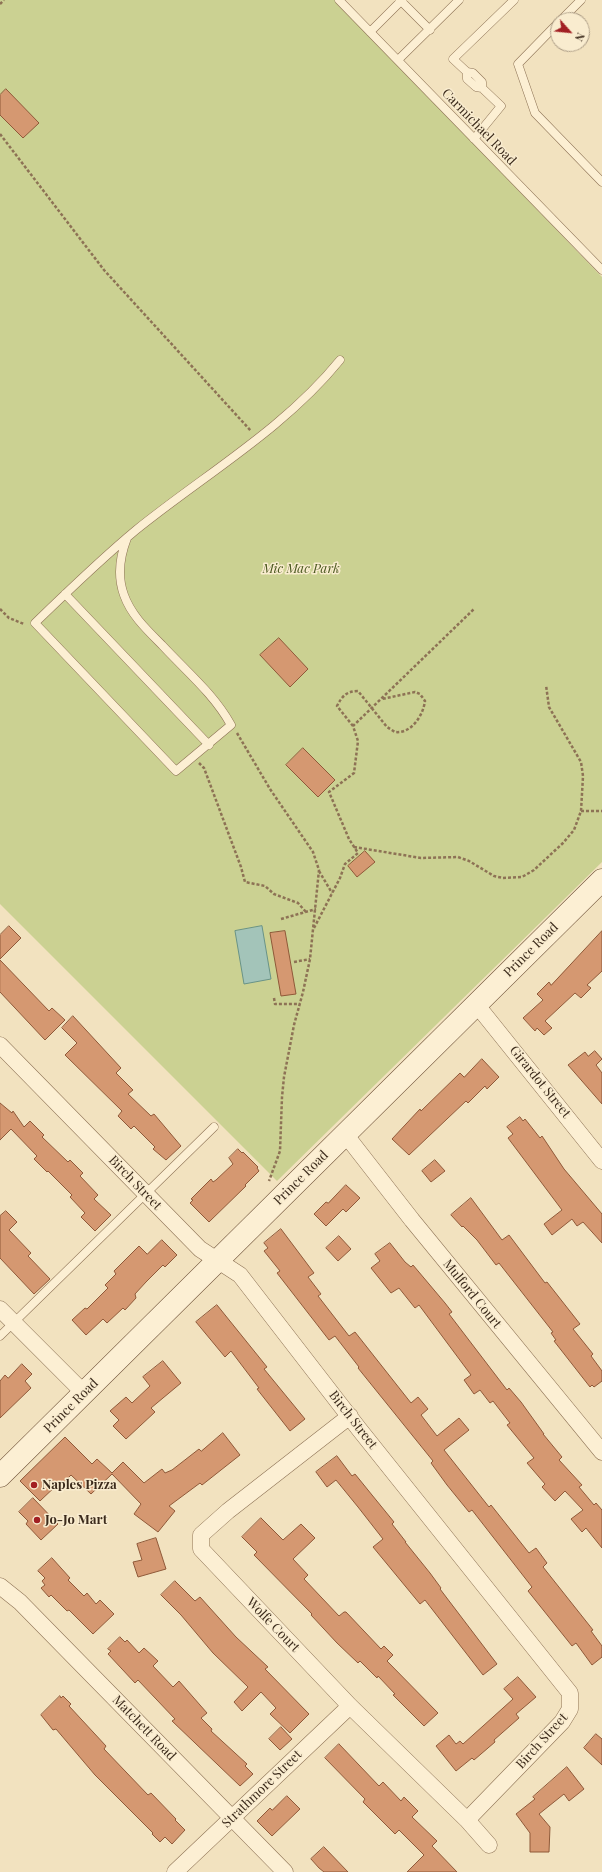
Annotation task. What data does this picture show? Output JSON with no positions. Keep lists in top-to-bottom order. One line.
{"streets":{"street":["Prince Road","Girardot Street","Birch Street","Mulford Court","Wolfe Court","Matchett Road","Strathmore Street"],"lane":["Carmichael Road"]},"crossings":[["Prince Road","Girardot Street"],["Prince Road","Birch Street"],["Prince Road","Mulford Court"],["Birch Street","Wolfe Court"],["Wolfe Court","Strathmore Street"],["Matchett Road","Strathmore Street"]],"parks":["Mic Mac Park"],"places":["Naples Pizza","Jo-Jo Mart"],"north":"bottom right"}
